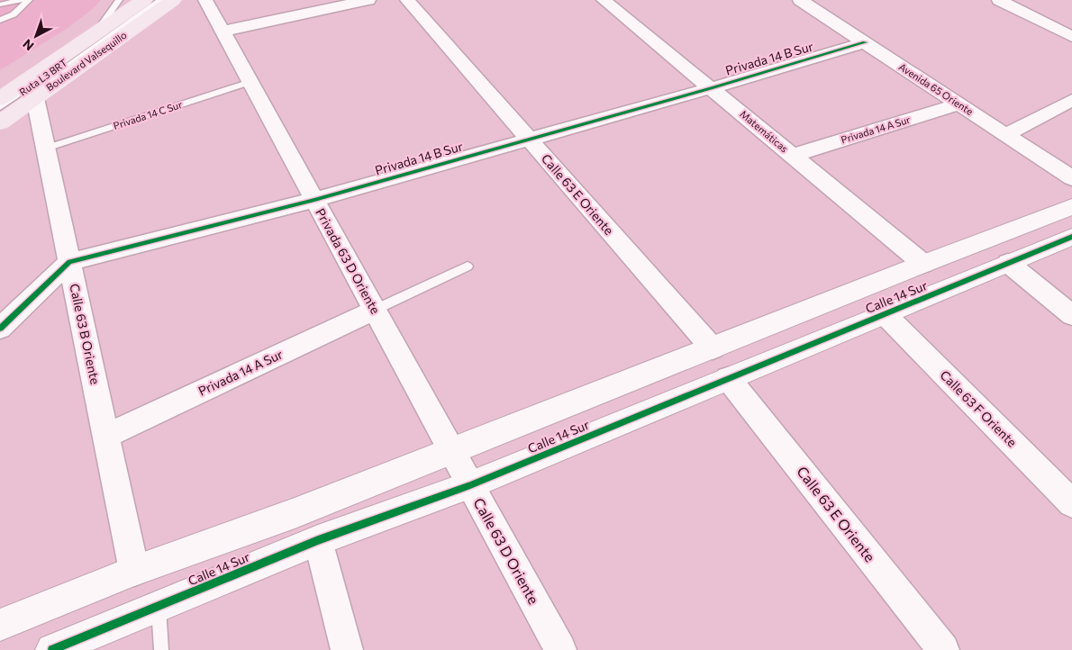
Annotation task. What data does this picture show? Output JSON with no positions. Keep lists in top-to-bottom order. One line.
{"streets":{"main road":["Boulevard Valsequillo","Calle 14 Sur"],"street":["Privada 14 B Sur","Avenida 65 Oriente","Privada 14 A Sur","Matemáticas","Calle 63 E Oriente","Privada 63 D Oriente","Calle 63 B Oriente","Calle 63 F Oriente","Calle 63 D Oriente"],"lane":["Ruta L3 BRT","Privada 14 C Sur"]},"crossings":[["Privada 14 B Sur","Avenida 65 Oriente"],["Privada 14 B Sur","Matemáticas"],["Privada 14 B Sur","Calle 63 E Oriente"],["Privada 14 B Sur","Privada 63 D Oriente"],["Privada 14 B Sur","Calle 63 B Oriente"],["Boulevard Valsequillo","Calle 63 B Oriente"],["Avenida 65 Oriente","Privada 14 A Sur"],["Privada 14 C Sur","Privada 63 D Oriente"],["Privada 14 C Sur","Calle 63 B Oriente"],["Privada 14 A Sur","Matemáticas"],["Privada 14 A Sur","Privada 63 D Oriente"],["Privada 14 A Sur","Calle 63 B Oriente"],["Matemáticas","Calle 14 Sur"],["Calle 63 E Oriente","Calle 14 Sur"],["Privada 63 D Oriente","Calle 14 Sur"],["Privada 63 D Oriente","Calle 63 D Oriente"],["Calle 14 Sur","Calle 63 B Oriente"],["Calle 14 Sur","Calle 63 F Oriente"],["Calle 14 Sur","Calle 63 D Oriente"]],"north":"bottom left"}
